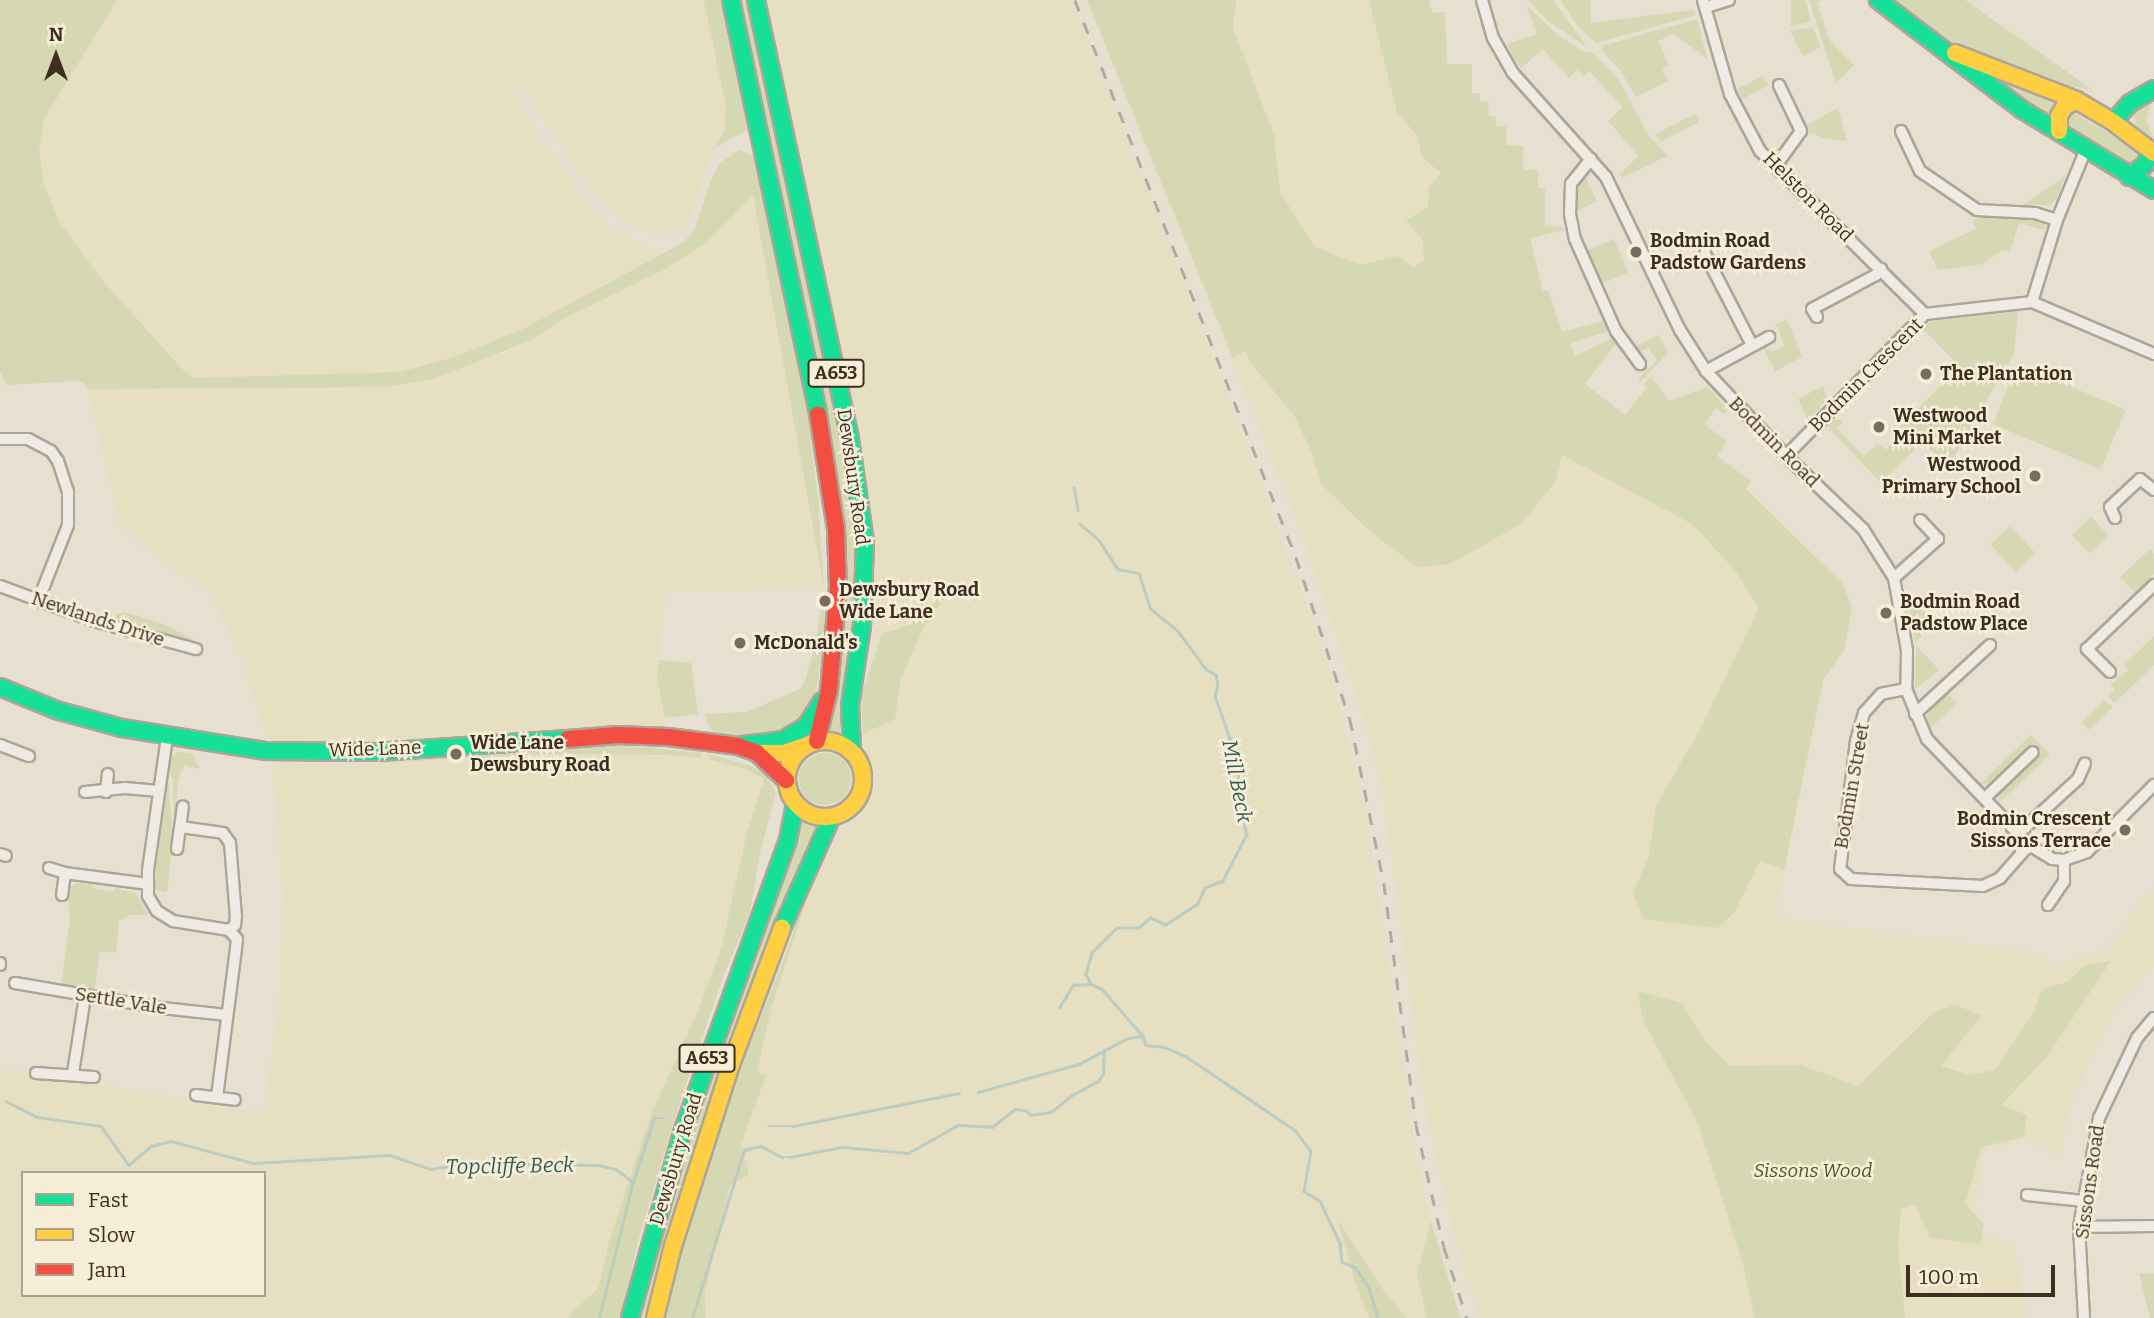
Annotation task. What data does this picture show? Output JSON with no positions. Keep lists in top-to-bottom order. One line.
{"streets":{"main road":["A653","Dewsbury Road","Wide Lane"],"street":["Helston Road","Bodmin Crescent","Bodmin Road","Newlands Drive","Bodmin Street","Settle Vale","Sissons Road"]},"crossings":[["Helston Road","Bodmin Crescent"],["Bodmin Crescent","Bodmin Road"],["Bodmin Road","Bodmin Street"],["Dewsbury Road","Wide Lane"]],"water":["Mill Beck","Topcliffe Beck"],"parks":["Sissons Wood"],"places":["Bodmin Road Padstow Gardens","The Plantation","Westwood Mini Market","Westwood Primary School","Dewsbury Road Wide Lane","Bodmin Road Padstow Place","McDonald's","Wide Lane Dewsbury Road","Bodmin Crescent Sissons Terrace"],"legend":["Fast","Slow","Jam"],"scale_bar":"100 m","north":"top"}
